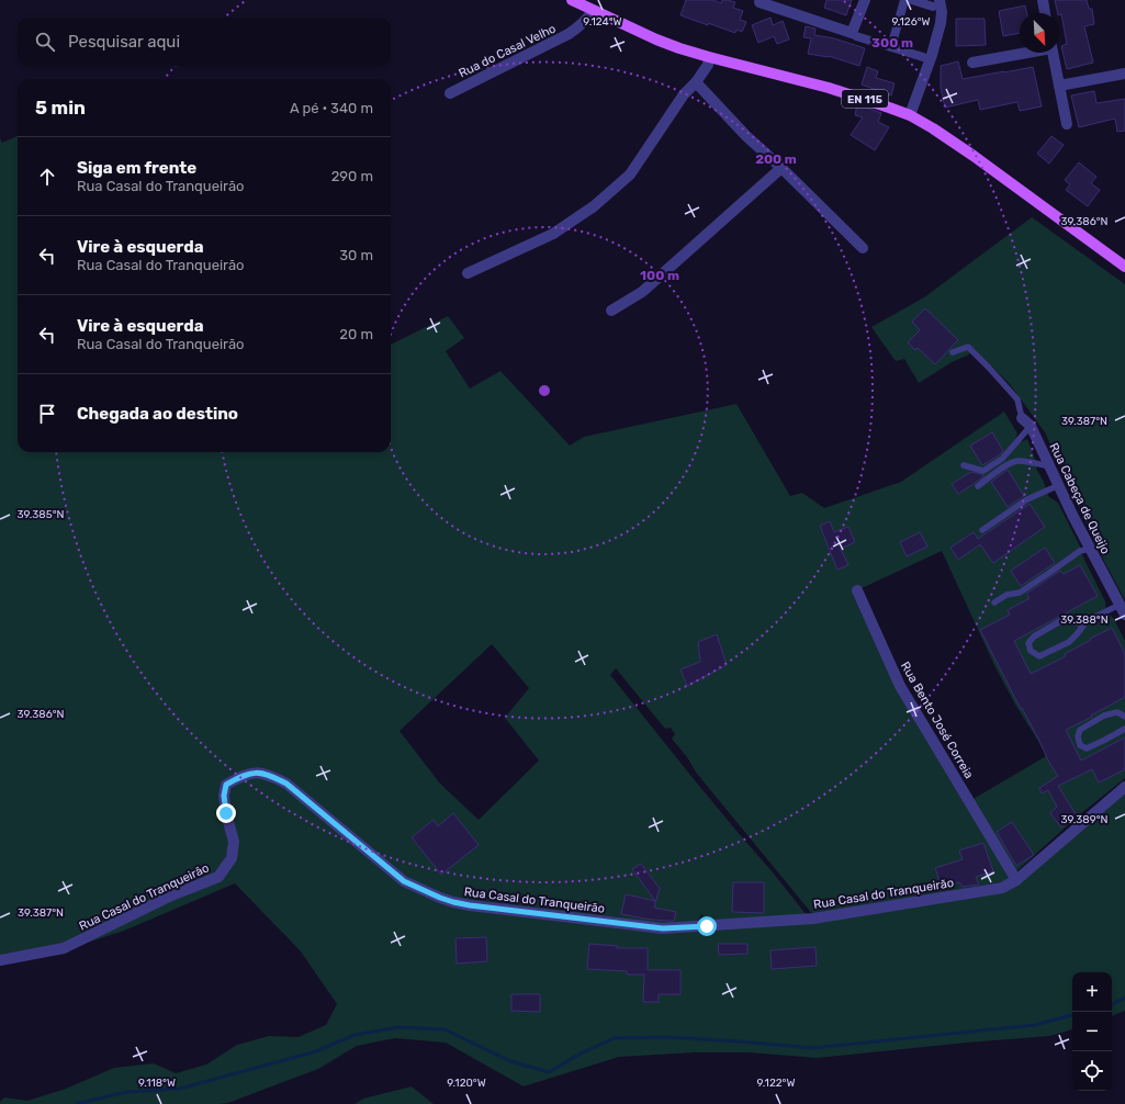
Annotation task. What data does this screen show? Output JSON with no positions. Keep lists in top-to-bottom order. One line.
{"streets":{"main road":["EN 115"],"street":["Rua do Casal Velho","Rua Cabeça de Queijo","Rua Bento José Correia","Rua Casal do Tranqueirão"]},"crossings":[["Rua do Casal Velho","EN 115"],["Rua Bento José Correia","Rua Casal do Tranqueirão"]],"north":"bottom right","page":{"search":"Pesquisar aqui","heading":["5 min","A pé · 340 m"],"list":[["Siga em frente","Rua Casal do Tranqueirão","290 m"],["Vire à esquerda","Rua Casal do Tranqueirão","30 m"],["Vire à esquerda","Rua Casal do Tranqueirão","20 m"],"Chegada ao destino"],"map_buttons":["+","−"]},"coordinates":["9.124°W","9.126°W","39.386°N","39.387°N","39.385°N","39.388°N","39.389°N","9.118°W","9.120°W","9.122°W"],"rings":["300 m","200 m","100 m"]}
